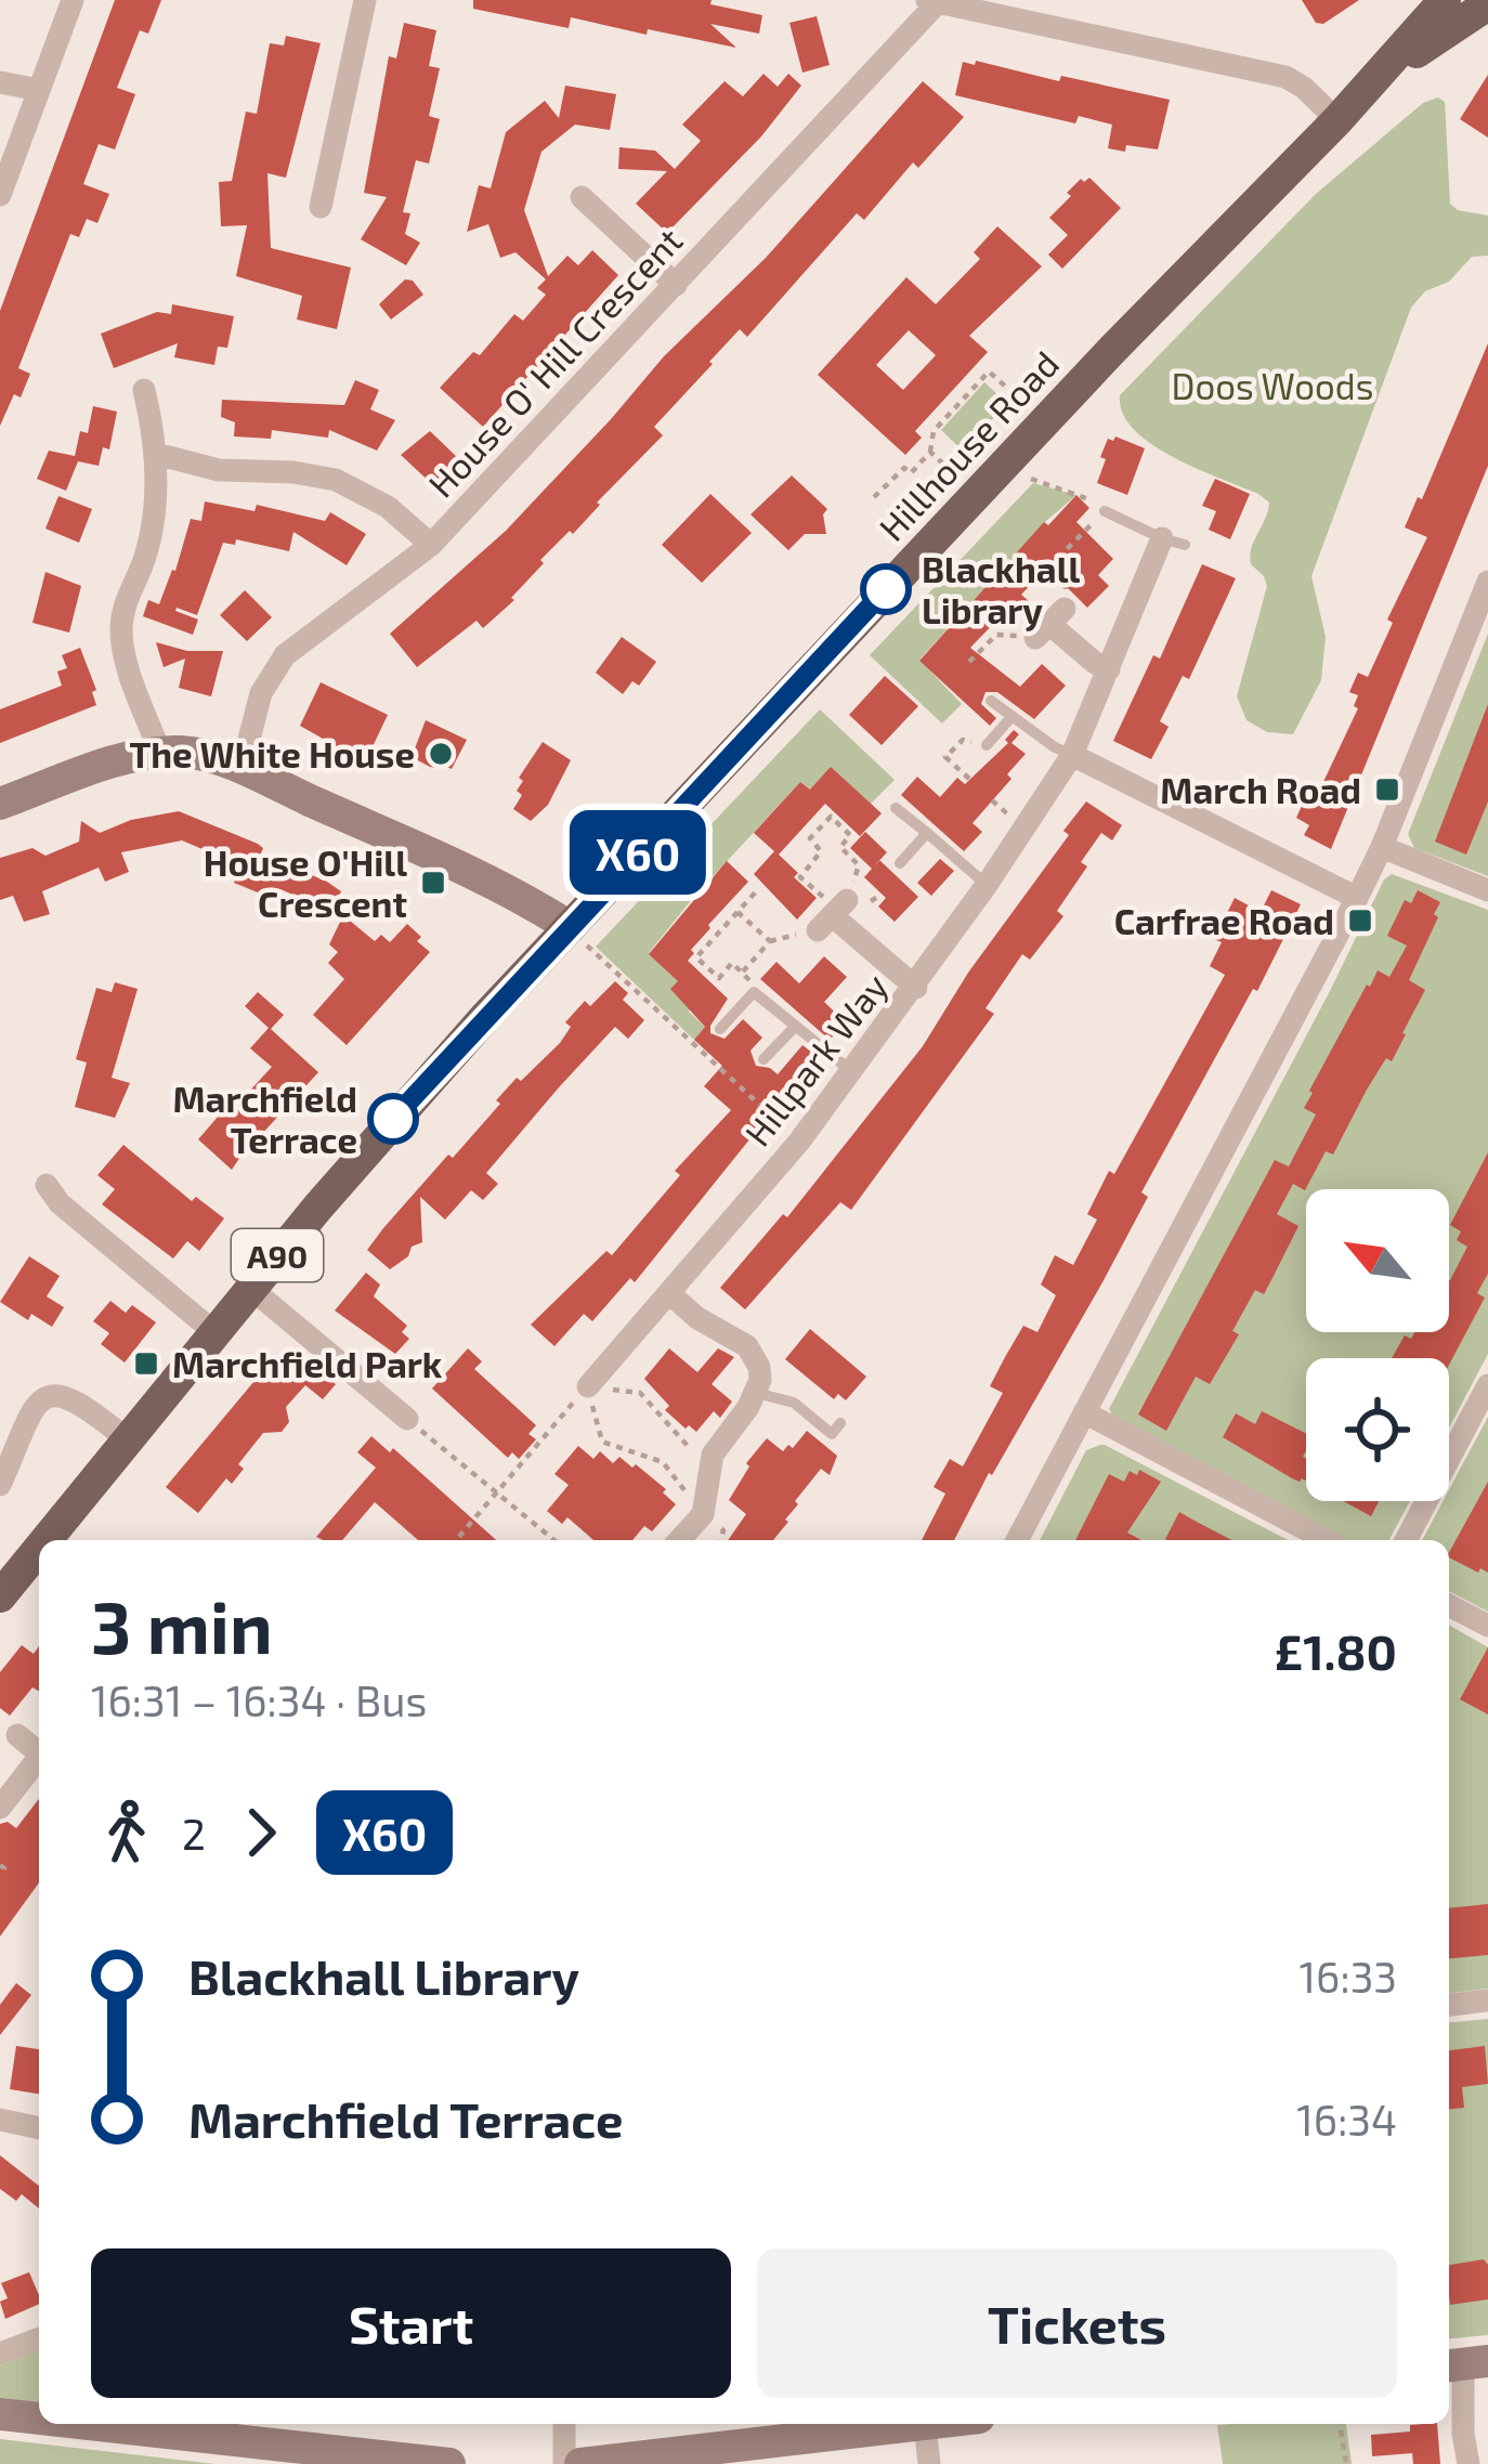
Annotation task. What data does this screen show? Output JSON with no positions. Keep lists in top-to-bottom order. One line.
{"streets":{"main road":["Hillhouse Road","A90"],"street":["House O' Hill Crescent","Hillpark Way"]},"parks":["Doos Woods"],"places":{"other":["Blackhall Library","The White House","Marchfield Terrace"],"transit":["March Road","House O'Hill Crescent","Carfrae Road","Marchfield Park"]},"lines":["bus line X60"],"north":"top left","page":{"on_map":"X60","heading":["3 min","16:31 – 16:34 · Bus","£1.80"],"legs":["2","X60"],"list":[{"name":"Blackhall Library","value":"16:33"},{"name":"Marchfield Terrace","value":"16:34"}],"buttons":["Start","Tickets"]}}
